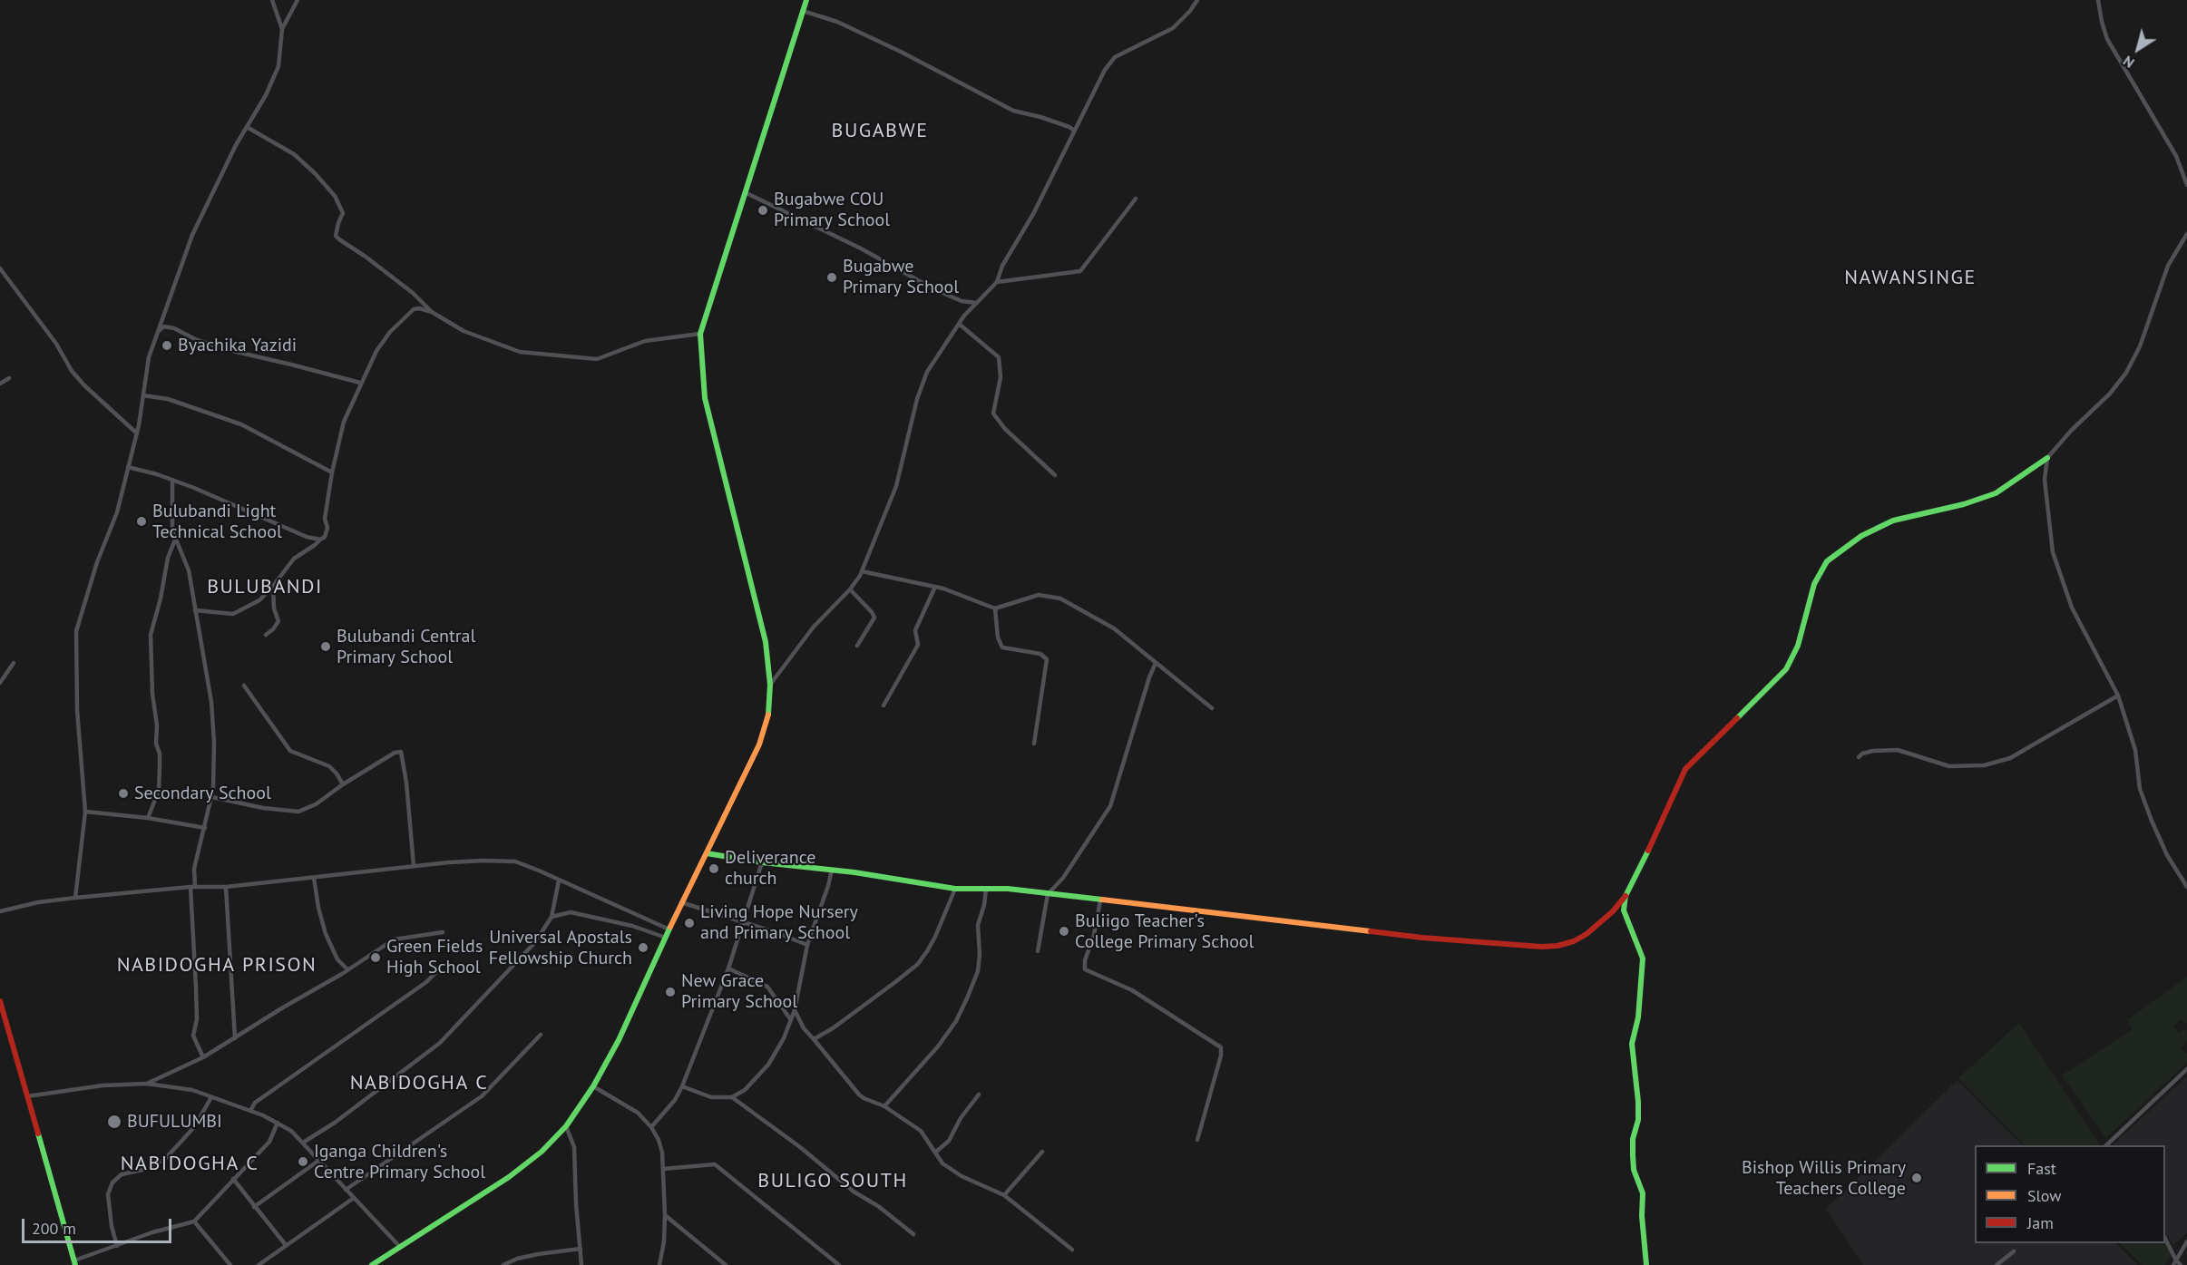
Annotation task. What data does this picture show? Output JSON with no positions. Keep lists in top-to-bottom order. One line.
{"districts":["BUGABWE","NAWANSINGE","BULUBANDI","NABIDOGHA PRISON","NABIDOGHA C","NABIDOGHA C","BULIGO SOUTH"],"places":["Bugabwe COU Primary School","Bugabwe Primary School","Byachika Yazidi","Bulubandi Light Technical School","Bulubandi Central Primary School","Secondary School","Deliverance church","Living Hope Nursery and Primary School","Buliigo Teacher's College Primary School","Universal Apostals Fellowship Church","Green Fields High School","New Grace Primary School","BUFULUMBI","Iganga Children's Centre Primary School","Bishop Willis Primary Teachers College"],"legend":["Fast","Slow","Jam"],"scale_bar":"200 m","north":"bottom left"}
